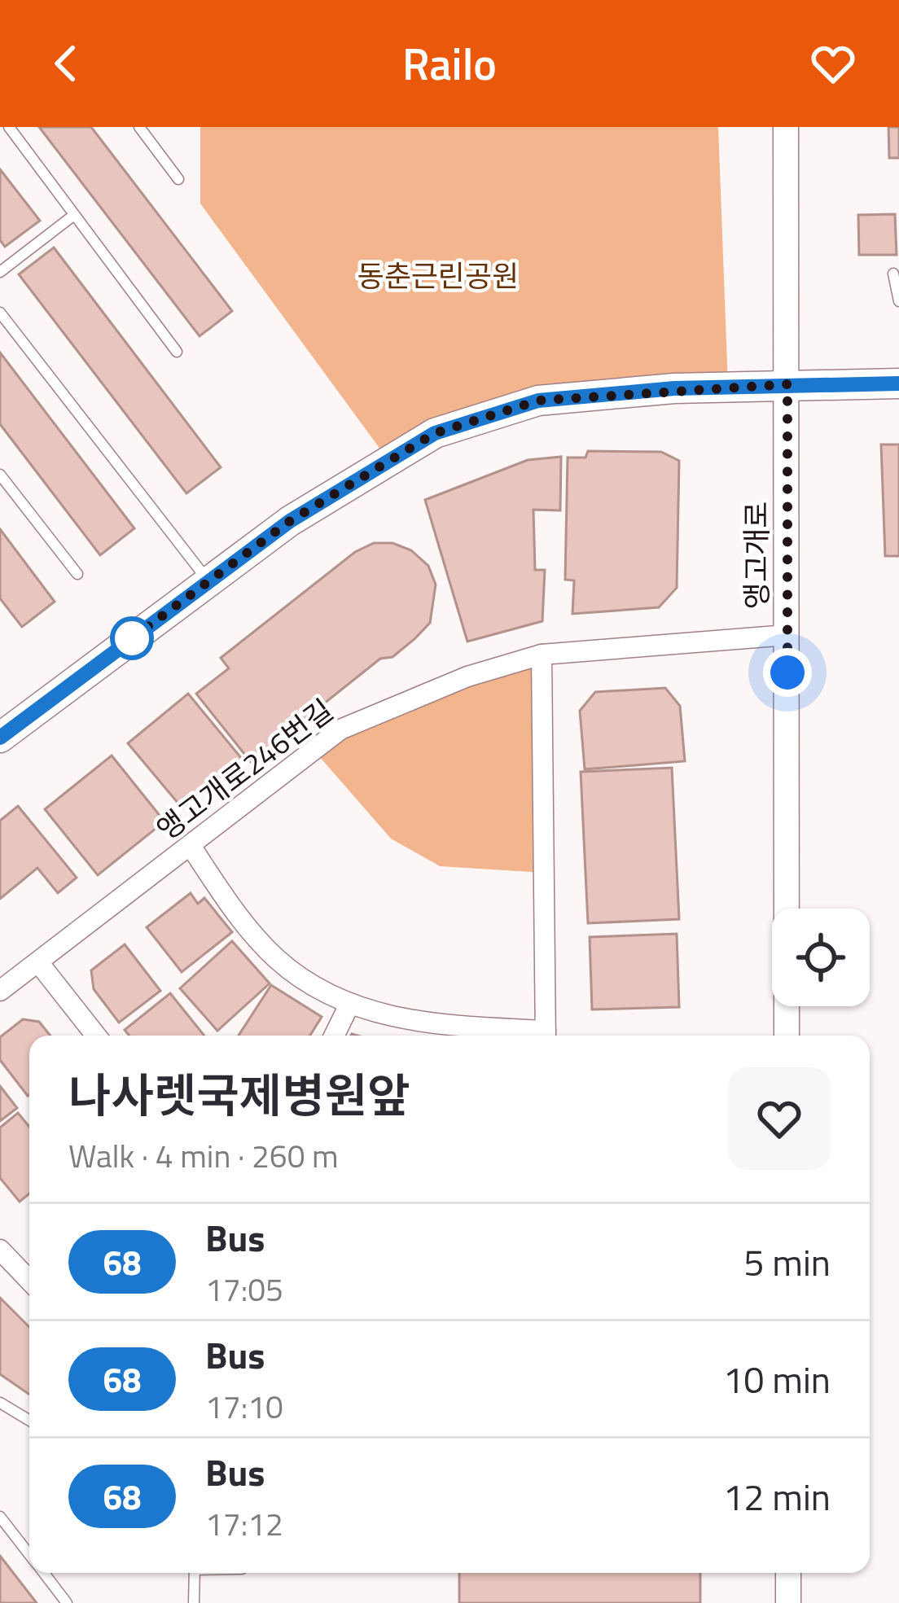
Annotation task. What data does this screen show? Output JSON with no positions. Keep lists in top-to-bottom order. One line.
{"streets":{"street":["앵고개로","앵고개로246번길"]},"crossings":[["앵고개로","앵고개로246번길"]],"parks":["동춘근린공원"],"lines":["bus line 68"],"page":{"header":"Railo","heading":["나사렛국제병원앞","Walk · 4 min · 260 m"],"list":[{"mark":"68","name":"Bus","note":"17:05","value":"5 min"},{"mark":"68","name":"Bus","note":"17:10","value":"10 min"},{"mark":"68","name":"Bus","note":"17:12","value":"12 min"}]}}
